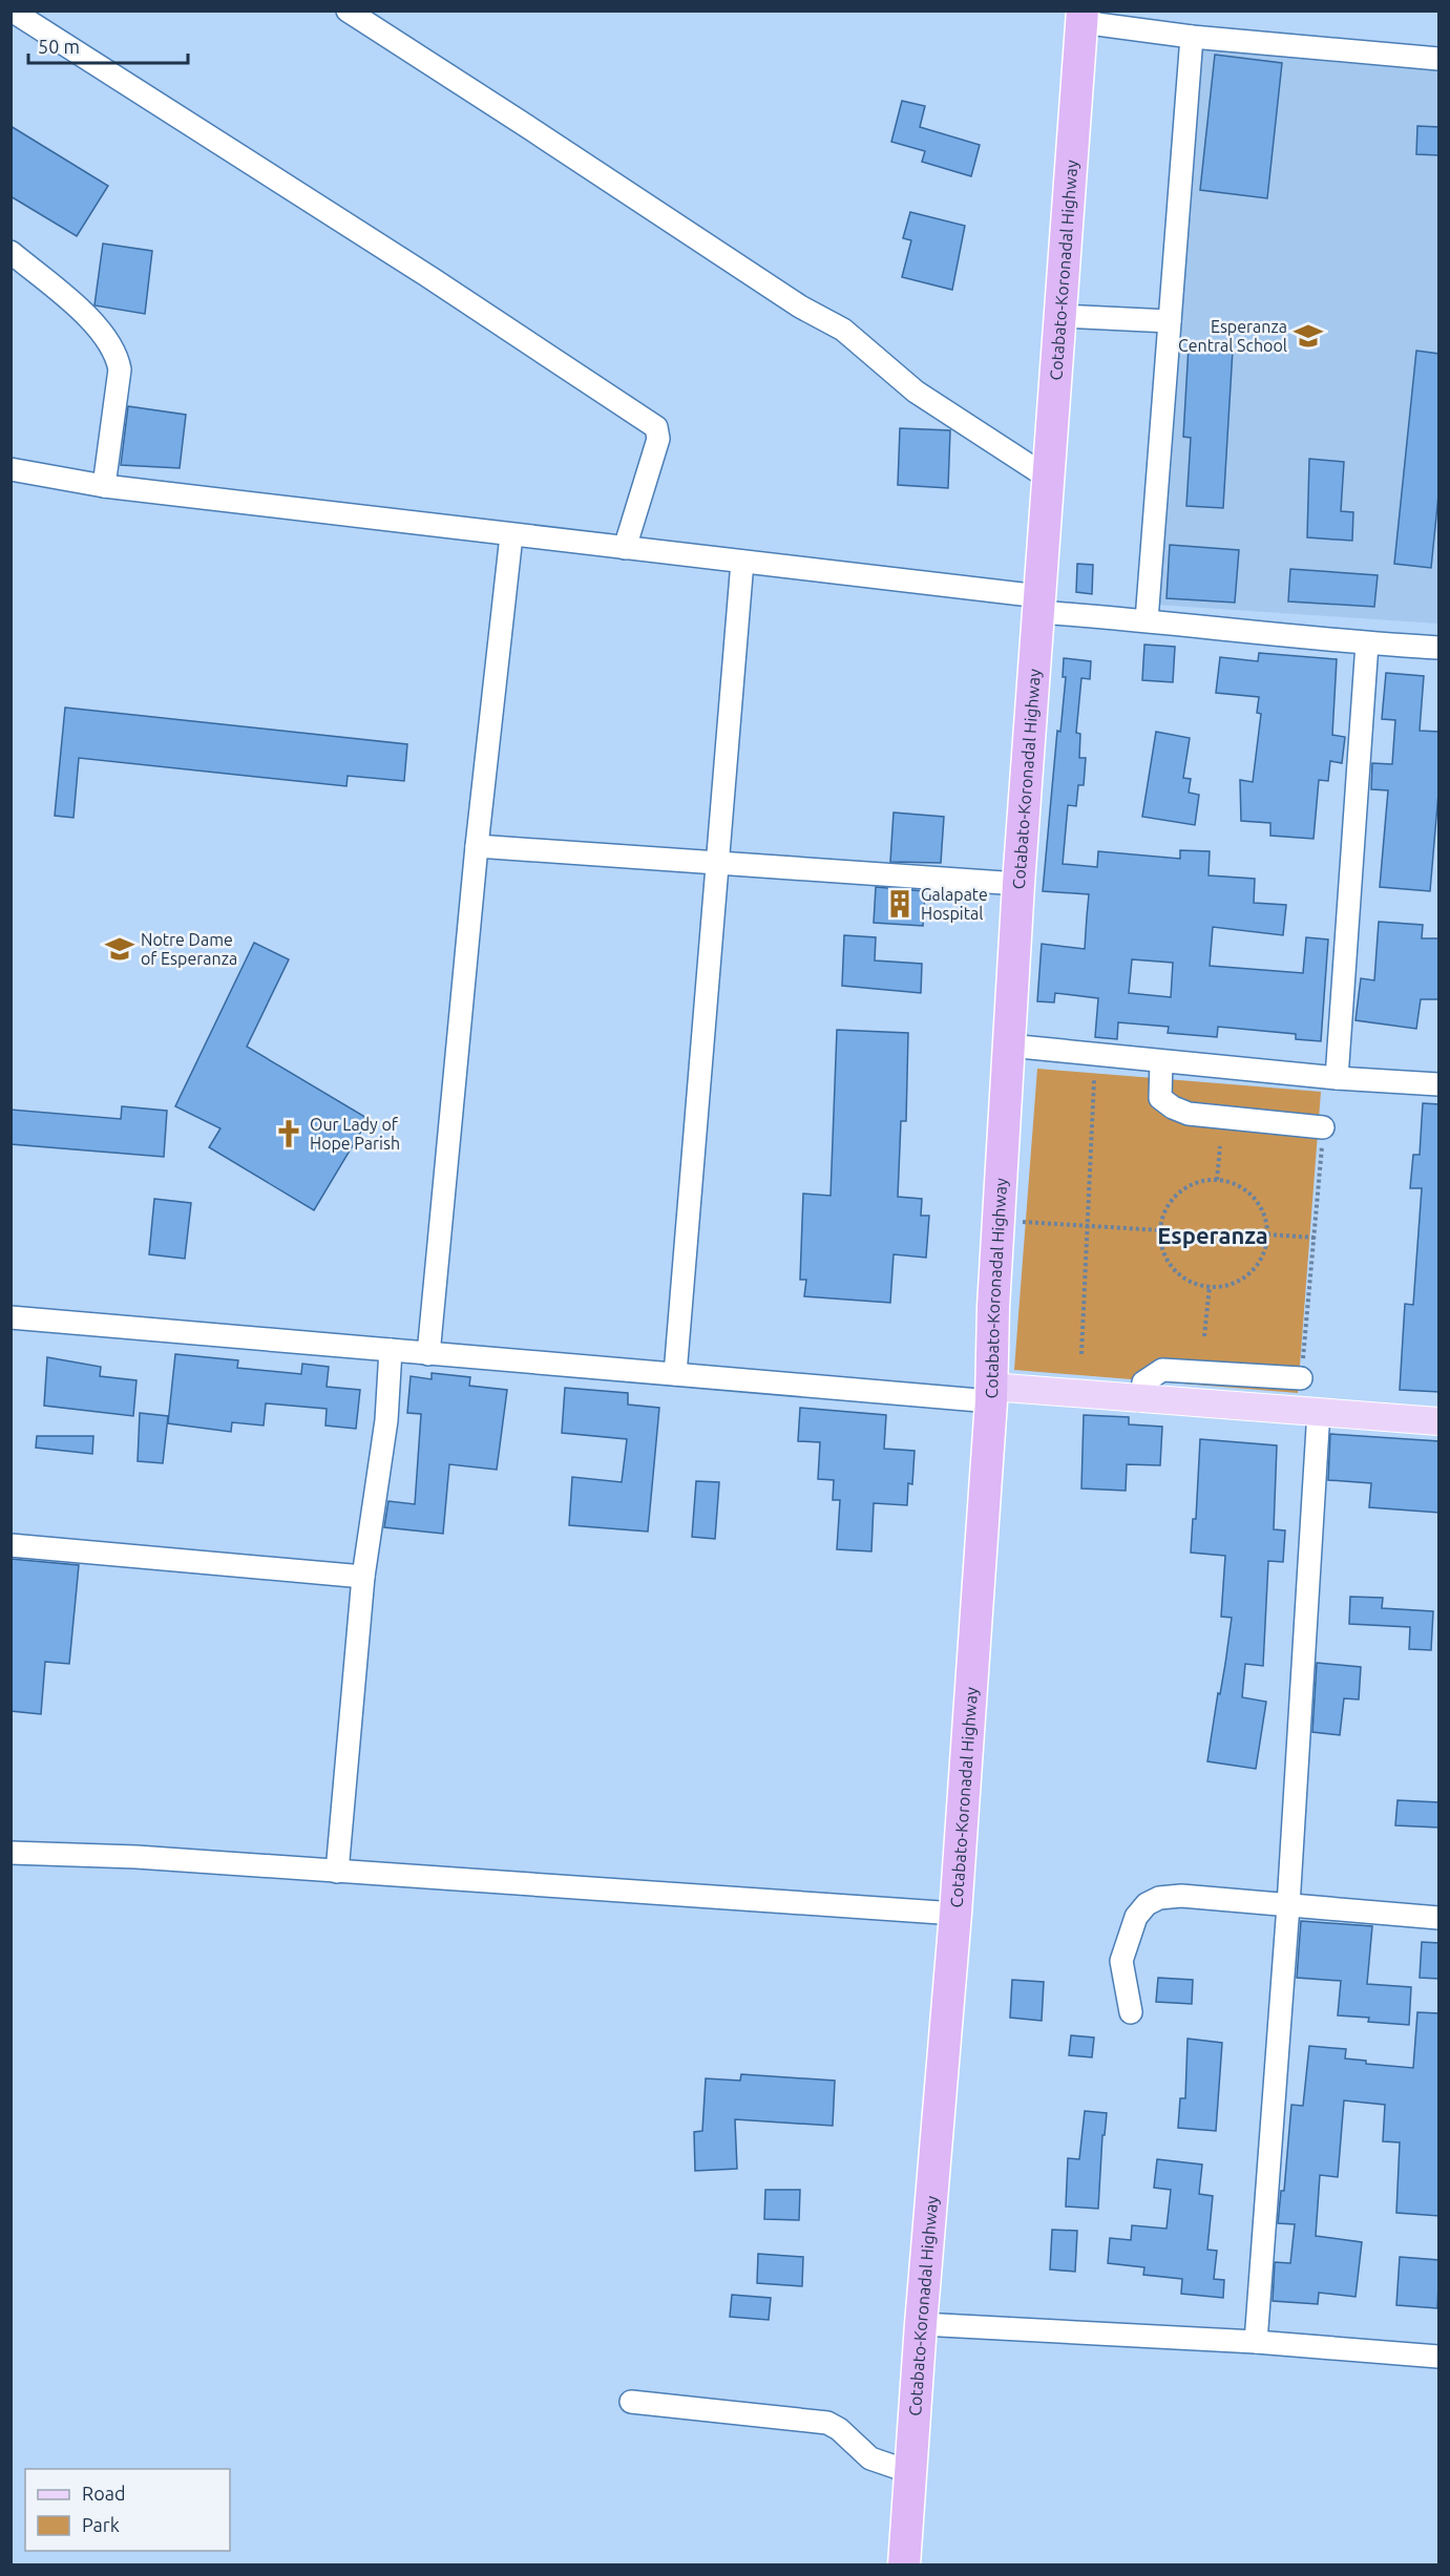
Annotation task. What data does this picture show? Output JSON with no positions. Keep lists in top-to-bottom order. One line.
{"streets":{"highway":["Cotabato-Koronadal Highway"]},"districts":["Esperanza"],"places":{"school or university":["Esperanza Central School","Notre Dame of Esperanza"],"building":["Galapate Hospital"],"church":["Our Lady of Hope Parish"]},"legend":["Road","Park"],"scale_bar":"50 m"}
